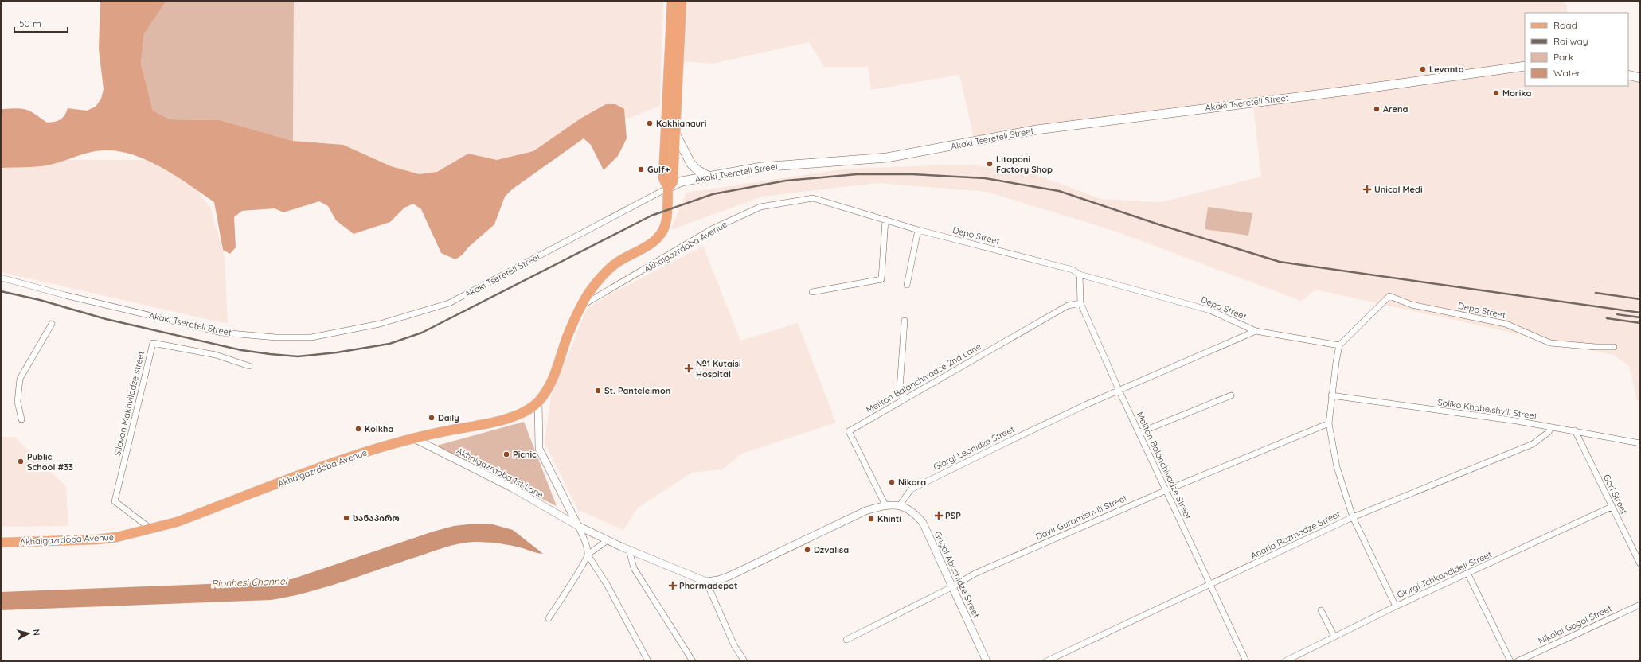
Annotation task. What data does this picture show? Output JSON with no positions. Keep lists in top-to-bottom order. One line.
{"streets":{"main road":["Akaki Tsereteli Street","Akhalgazrdoba Avenue"],"street":["Depo Street","Meliton Balanchivadze 2nd Lane","Silovan Makhviladze street","Soliko Khabeishvili Street","Giorgi Leonidze Street","Meliton Balanchivadze Street","Akhalgazrdoba 1st Lane","Gori Street","Davit Guramishvili Street","Andria Razmadze Street","Grigol Abashidze Street","Giorgi Tchkondideli Street","Nikolai Gogol Street"]},"crossings":[["Akaki Tsereteli Street","Akhalgazrdoba Avenue"],["Depo Street","Akhalgazrdoba Avenue"],["Depo Street","Giorgi Leonidze Street"],["Depo Street","Meliton Balanchivadze Street"],["Akhalgazrdoba Avenue","Silovan Makhviladze street"],["Akhalgazrdoba Avenue","Akhalgazrdoba 1st Lane"],["Meliton Balanchivadze 2nd Lane","Meliton Balanchivadze Street"],["Soliko Khabeishvili Street","Gori Street"],["Soliko Khabeishvili Street","Andria Razmadze Street"],["Giorgi Leonidze Street","Meliton Balanchivadze Street"],["Giorgi Leonidze Street","Grigol Abashidze Street"],["Meliton Balanchivadze Street","Davit Guramishvili Street"],["Meliton Balanchivadze Street","Andria Razmadze Street"],["Gori Street","Giorgi Tchkondideli Street"],["Davit Guramishvili Street","Grigol Abashidze Street"]],"water":["Rionhesi Channel"],"places":{"other":["Levanto","Morika","Arena","Kakhianauri","Litoponi Factory Shop","Gulf+","St. Panteleimon","Daily","Kolkha","Picnic","Public School #33","Nikora","სანაპირო","Khinti","Dzvalisa"],"health":["Unical Medi","№1 Kutaisi Hospital","PSP","Pharmadepot"]},"legend":["Road","Railway","Park","Water"],"scale_bar":"50 m","north":"right"}
